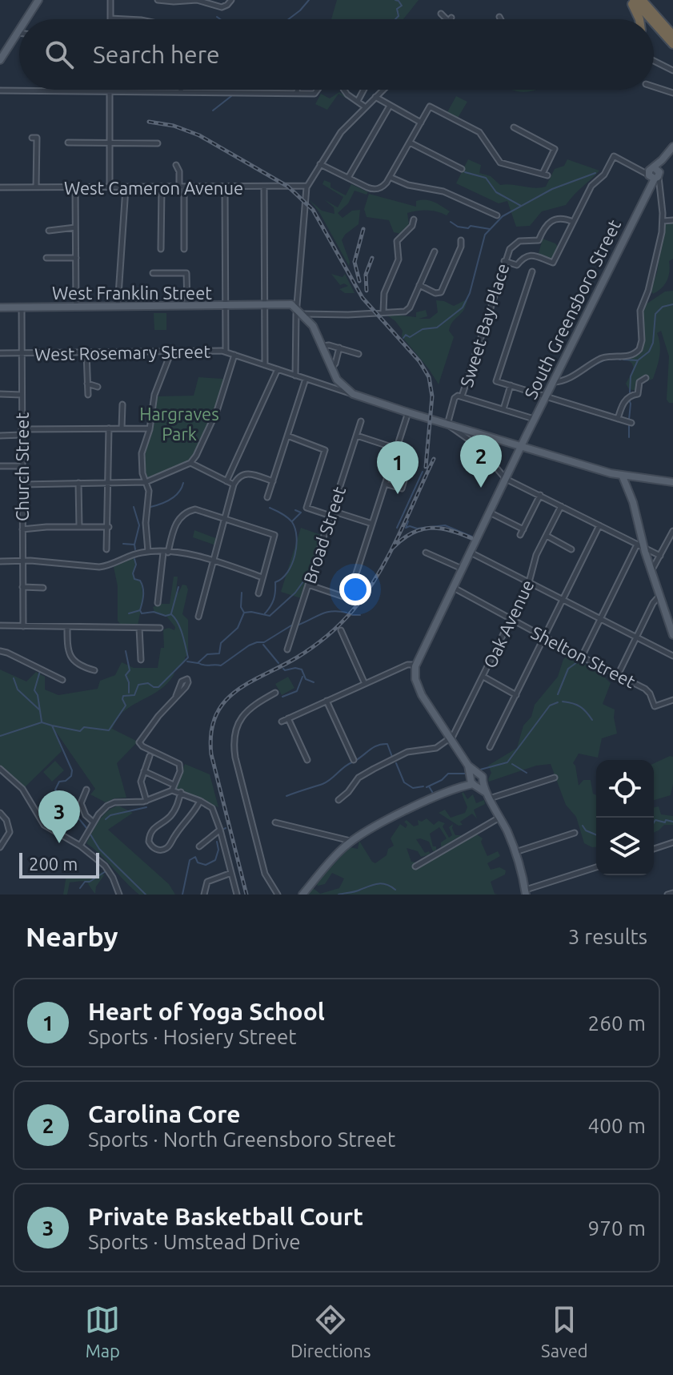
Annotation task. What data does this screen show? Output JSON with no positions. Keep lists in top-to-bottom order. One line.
{"streets":{"main road":["West Franklin Street","South Greensboro Street"],"street":["West Cameron Avenue","Sweet Bay Place","West Rosemary Street","Church Street","Broad Street","Oak Avenue","Shelton Street"]},"crossings":[["West Franklin Street","Church Street"],["South Greensboro Street","Shelton Street"],["West Rosemary Street","Church Street"],["Oak Avenue","Shelton Street"]],"parks":["Hargraves Park"],"scale_bar":"200 m","page":{"search":"Search here","pins":["2","1","3"],"scale":"200 m","heading":["Nearby","3 results"],"list":[{"mark":"1","name":"Heart of Yoga School","note":"Sports · Hosiery Street","value":"260 m"},{"mark":"2","name":"Carolina Core","note":"Sports · North Greensboro Street","value":"400 m"},{"mark":"3","name":"Private Basketball Court","note":"Sports · Umstead Drive","value":"970 m"}],"nav":["Map","Directions","Saved"]}}
